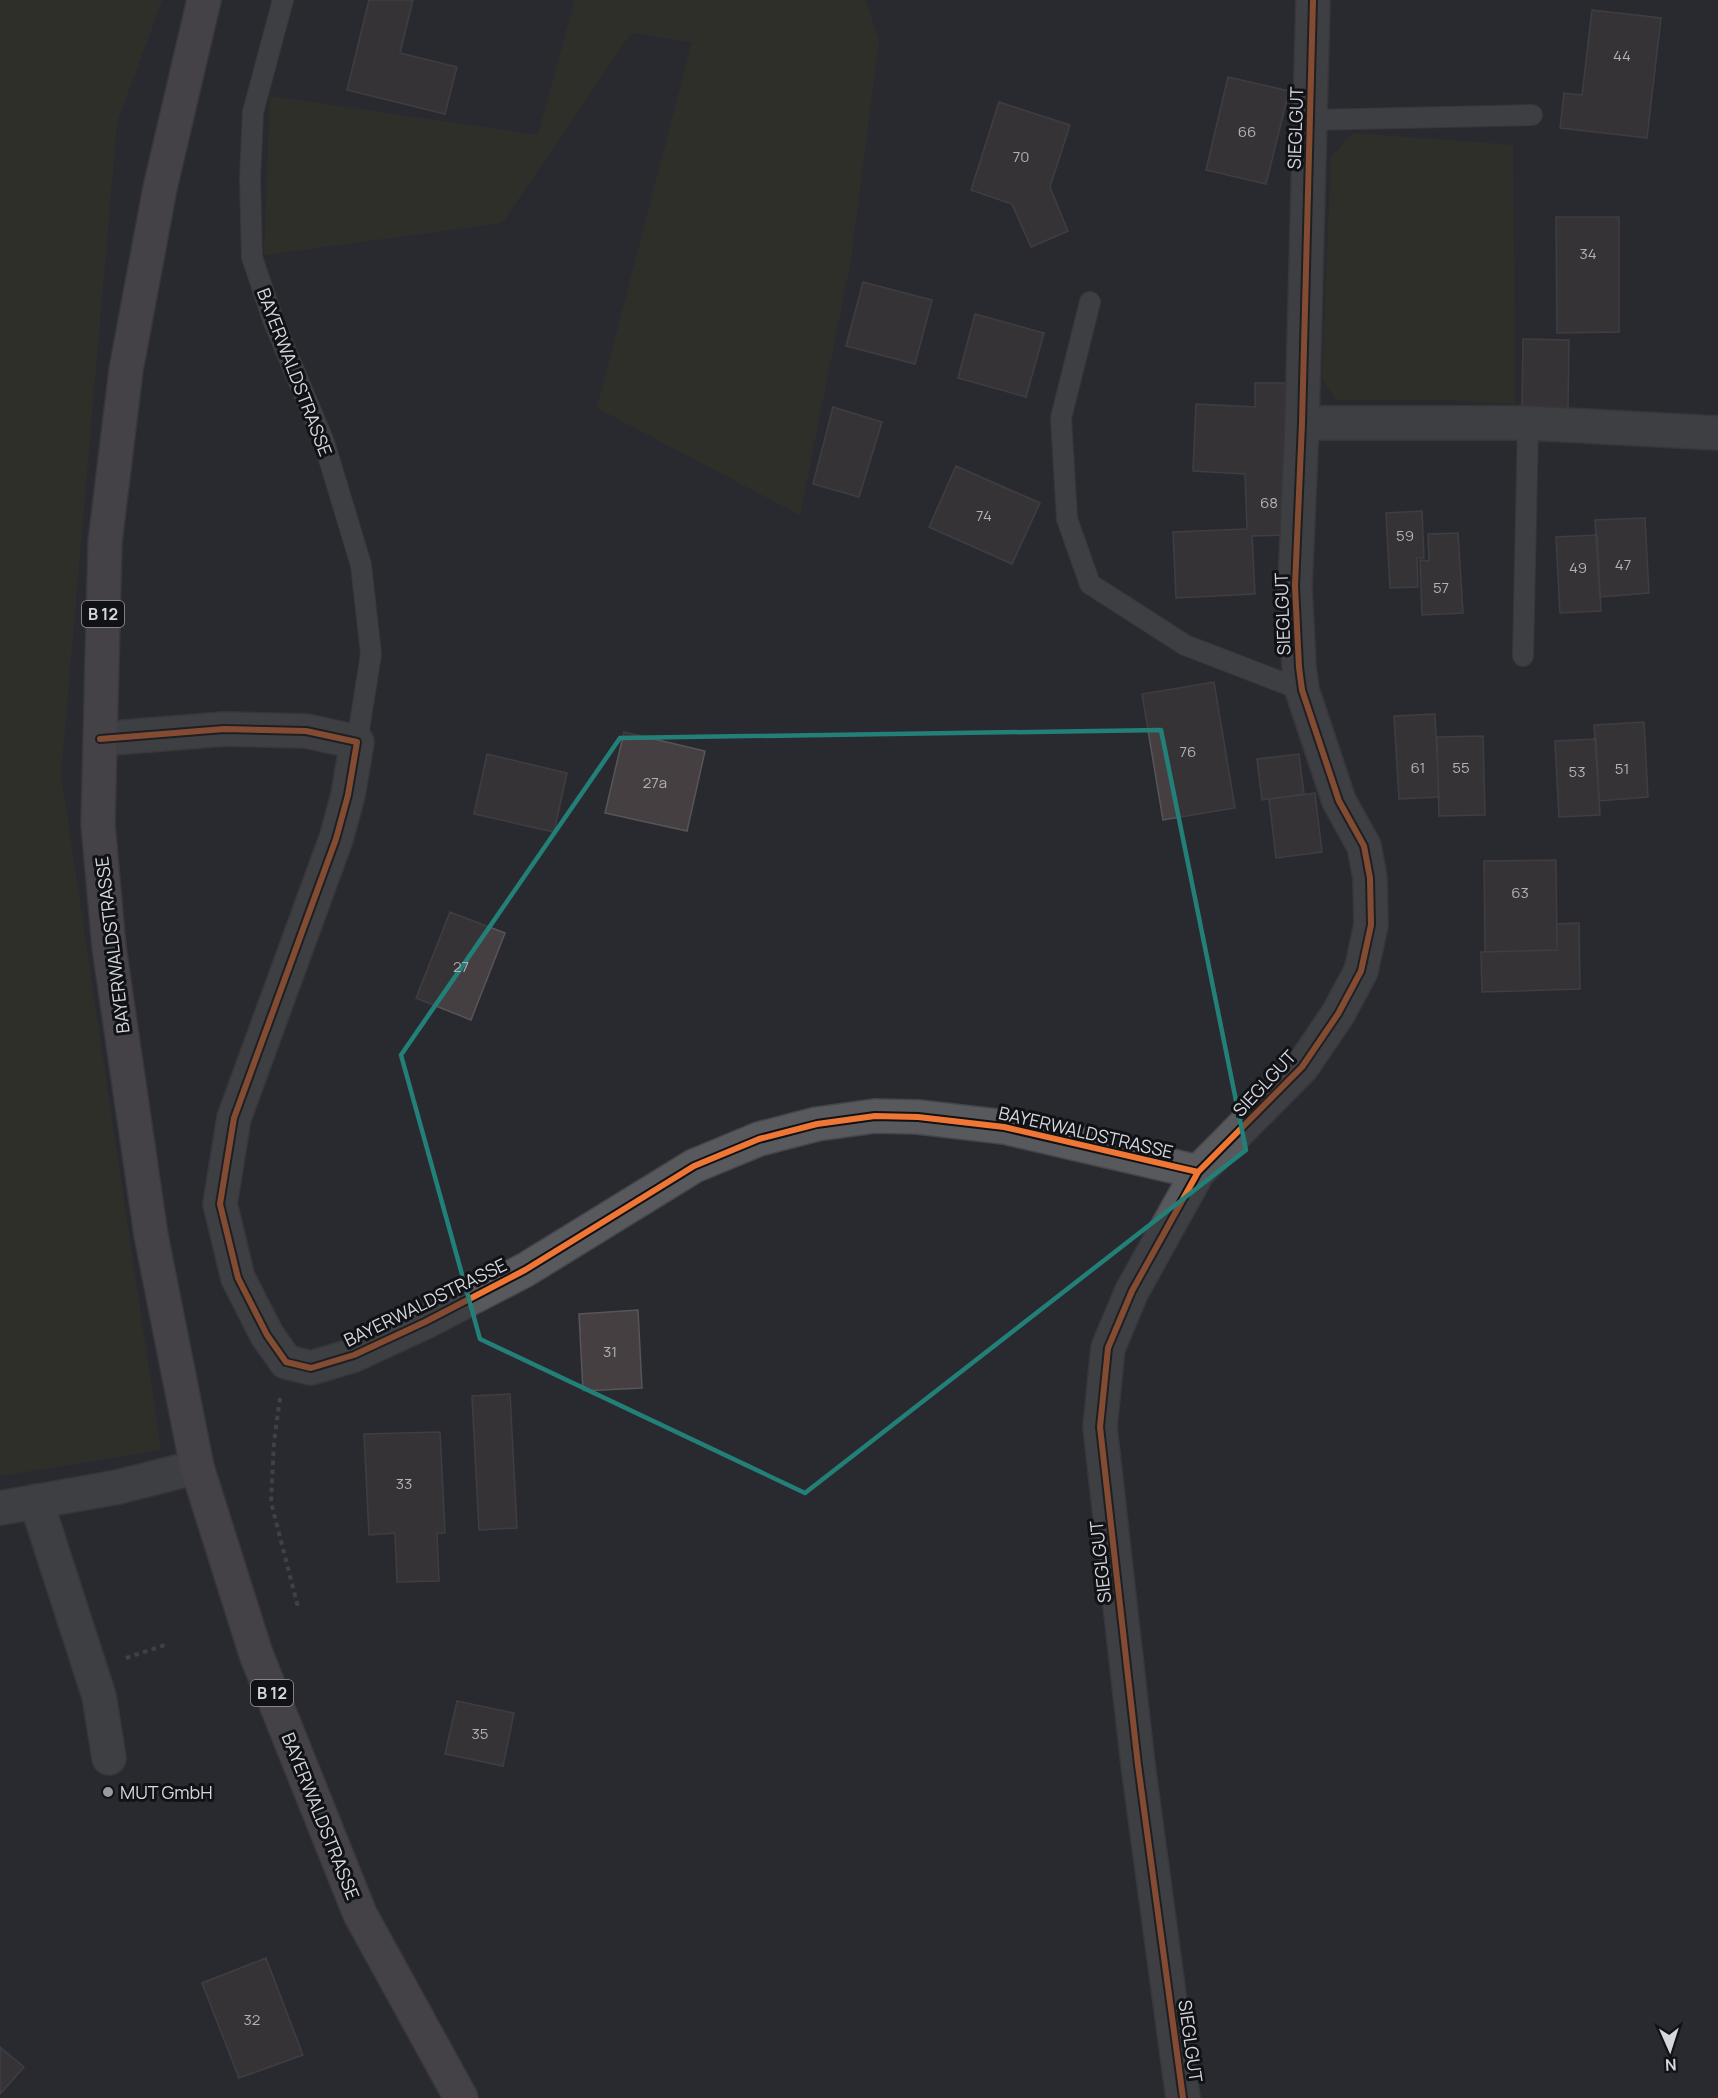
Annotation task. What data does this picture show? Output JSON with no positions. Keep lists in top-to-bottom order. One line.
{"streets":{"main road":["BAYERWALDSTRASSE","B 12"],"street":["SIEGLGUT"]},"crossings":[["SIEGLGUT","BAYERWALDSTRASSE"]],"places":["MUT GmbH"],"house_numbers":["44","66","70","34","68","74","59","47","49","57","76","61","55","51","53","27a","63","27","31","33","35","32"],"north":"bottom"}
